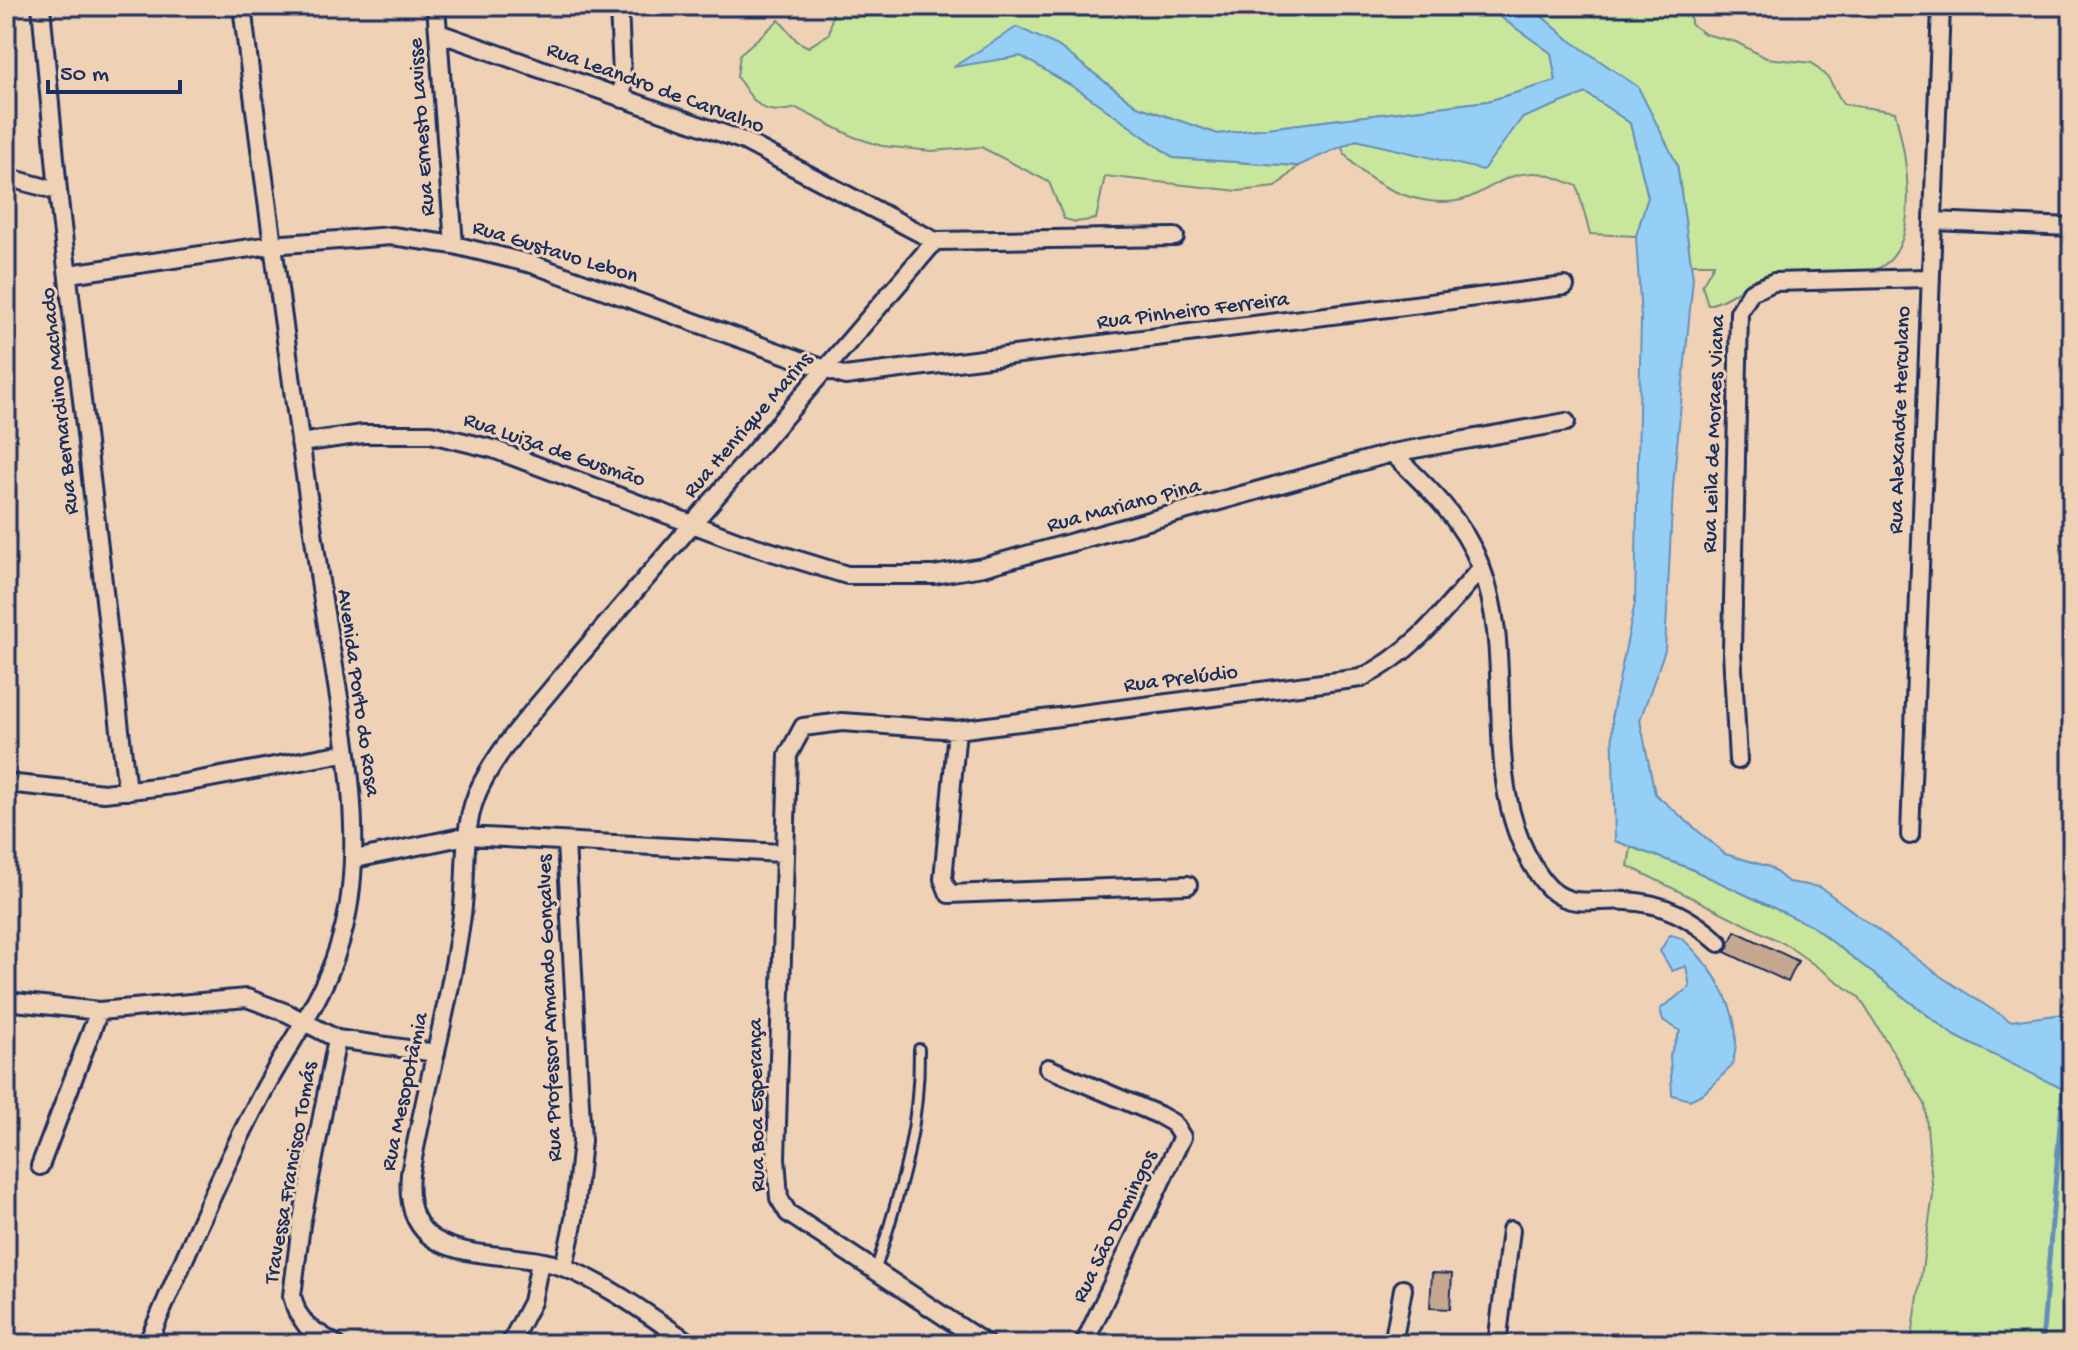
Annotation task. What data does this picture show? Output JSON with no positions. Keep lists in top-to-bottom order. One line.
{"streets":{"street":["Rua Leandro de Carvalho","Rua Ernesto Lavisse","Rua Gustavo Lebon","Rua Pinheiro Ferreira","Rua Bernardino Machado","Rua Alexandre Herculano","Rua Henrique Marins","Rua Leila de Moraes Viana","Rua Luiza de Gusmão","Rua Mariano Pina","Rua Prelúdio","Avenida Porto do Rosa","Rua Professor Armando Gonçalves","Rua Mesopotâmia","Rua Boa Esperança","Travessa Francisco Tomás","Rua São Domingos"]},"crossings":[["Rua Leandro de Carvalho","Rua Ernesto Lavisse"],["Rua Leandro de Carvalho","Rua Henrique Marins"],["Rua Ernesto Lavisse","Rua Gustavo Lebon"],["Rua Gustavo Lebon","Rua Pinheiro Ferreira"],["Rua Gustavo Lebon","Rua Bernardino Machado"],["Rua Gustavo Lebon","Rua Henrique Marins"],["Rua Gustavo Lebon","Avenida Porto do Rosa"],["Rua Pinheiro Ferreira","Rua Henrique Marins"],["Rua Alexandre Herculano","Rua Leila de Moraes Viana"],["Rua Henrique Marins","Rua Luiza de Gusmão"],["Rua Henrique Marins","Rua Mariano Pina"],["Rua Henrique Marins","Rua Mesopotâmia"],["Rua Luiza de Gusmão","Rua Mariano Pina"],["Rua Luiza de Gusmão","Avenida Porto do Rosa"],["Rua Prelúdio","Rua Boa Esperança"],["Rua Professor Armando Gonçalves","Rua Mesopotâmia"]],"scale_bar":"50 m"}
